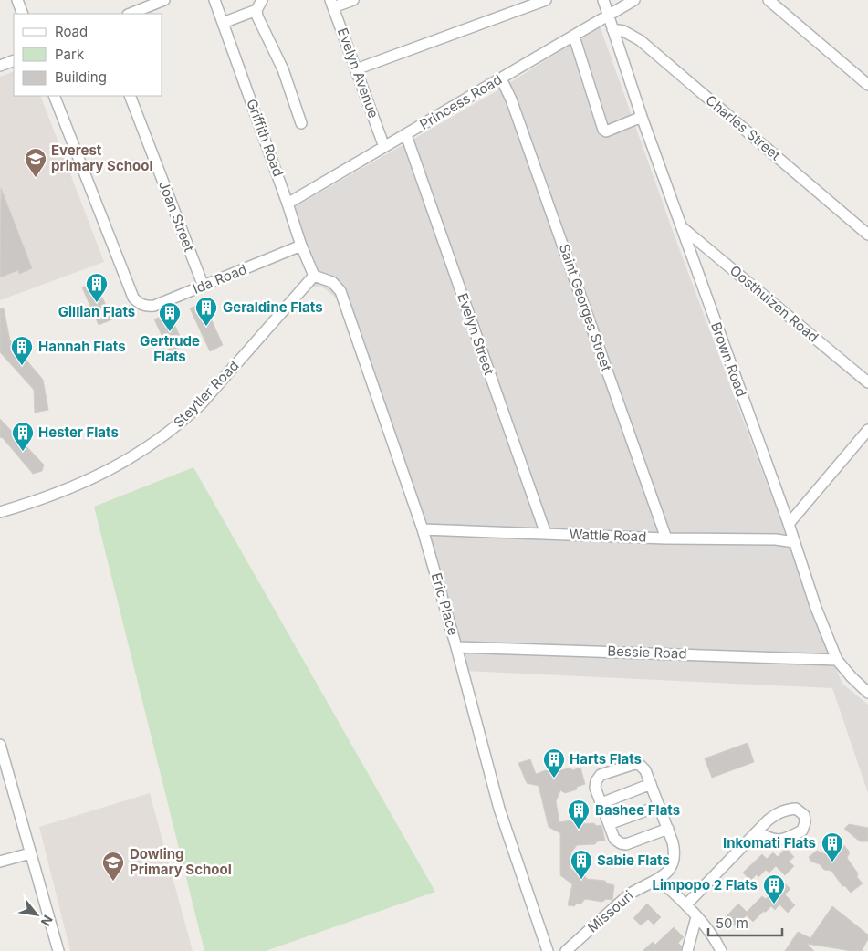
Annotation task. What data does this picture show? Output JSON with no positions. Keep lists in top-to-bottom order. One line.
{"streets":{"street":["Evelyn Avenue","Princess Road","Charles Street","Griffith Road","Joan Street","Ida Road","Oosthuizen Road","Saint Georges Street","Evelyn Street","Brown Road","Steytler Road","Wattle Road","Eric Place","Bessie Road","Missouri"]},"crossings":[["Evelyn Avenue","Princess Road"],["Princess Road","Griffith Road"],["Princess Road","Saint Georges Street"],["Princess Road","Evelyn Street"],["Princess Road","Brown Road"],["Charles Street","Brown Road"],["Griffith Road","Ida Road"],["Griffith Road","Steytler Road"],["Griffith Road","Eric Place"],["Joan Street","Ida Road"],["Oosthuizen Road","Brown Road"],["Saint Georges Street","Wattle Road"],["Evelyn Street","Wattle Road"],["Brown Road","Wattle Road"],["Brown Road","Bessie Road"],["Steytler Road","Eric Place"],["Wattle Road","Eric Place"],["Eric Place","Bessie Road"]],"places":{"school or university":["Everest primary School","Dowling Primary School"],"building":["Gillian Flats","Geraldine Flats","Gertrude Flats","Hannah Flats","Hester Flats","Harts Flats","Bashee Flats","Inkomati Flats","Sabie Flats","Limpopo 2 Flats"]},"legend":["Road","Park","Building"],"scale_bar":"50 m","north":"bottom right"}
